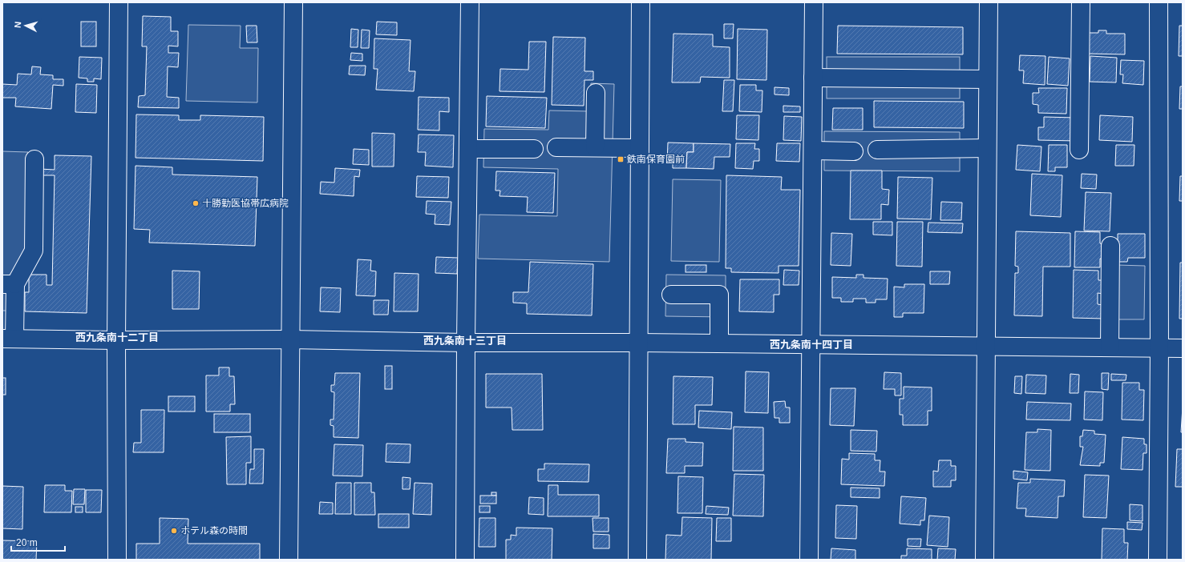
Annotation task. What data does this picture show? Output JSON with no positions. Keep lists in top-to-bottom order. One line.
{"districts":["西九条南十二丁目","西九条南十三丁目","西九条南十四丁目"],"places":{"transit":["鉄南保育園前"],"other":["十勝勤医協帯広病院","ホテル森の時間"]},"scale_bar":"20 m","north":"left"}
